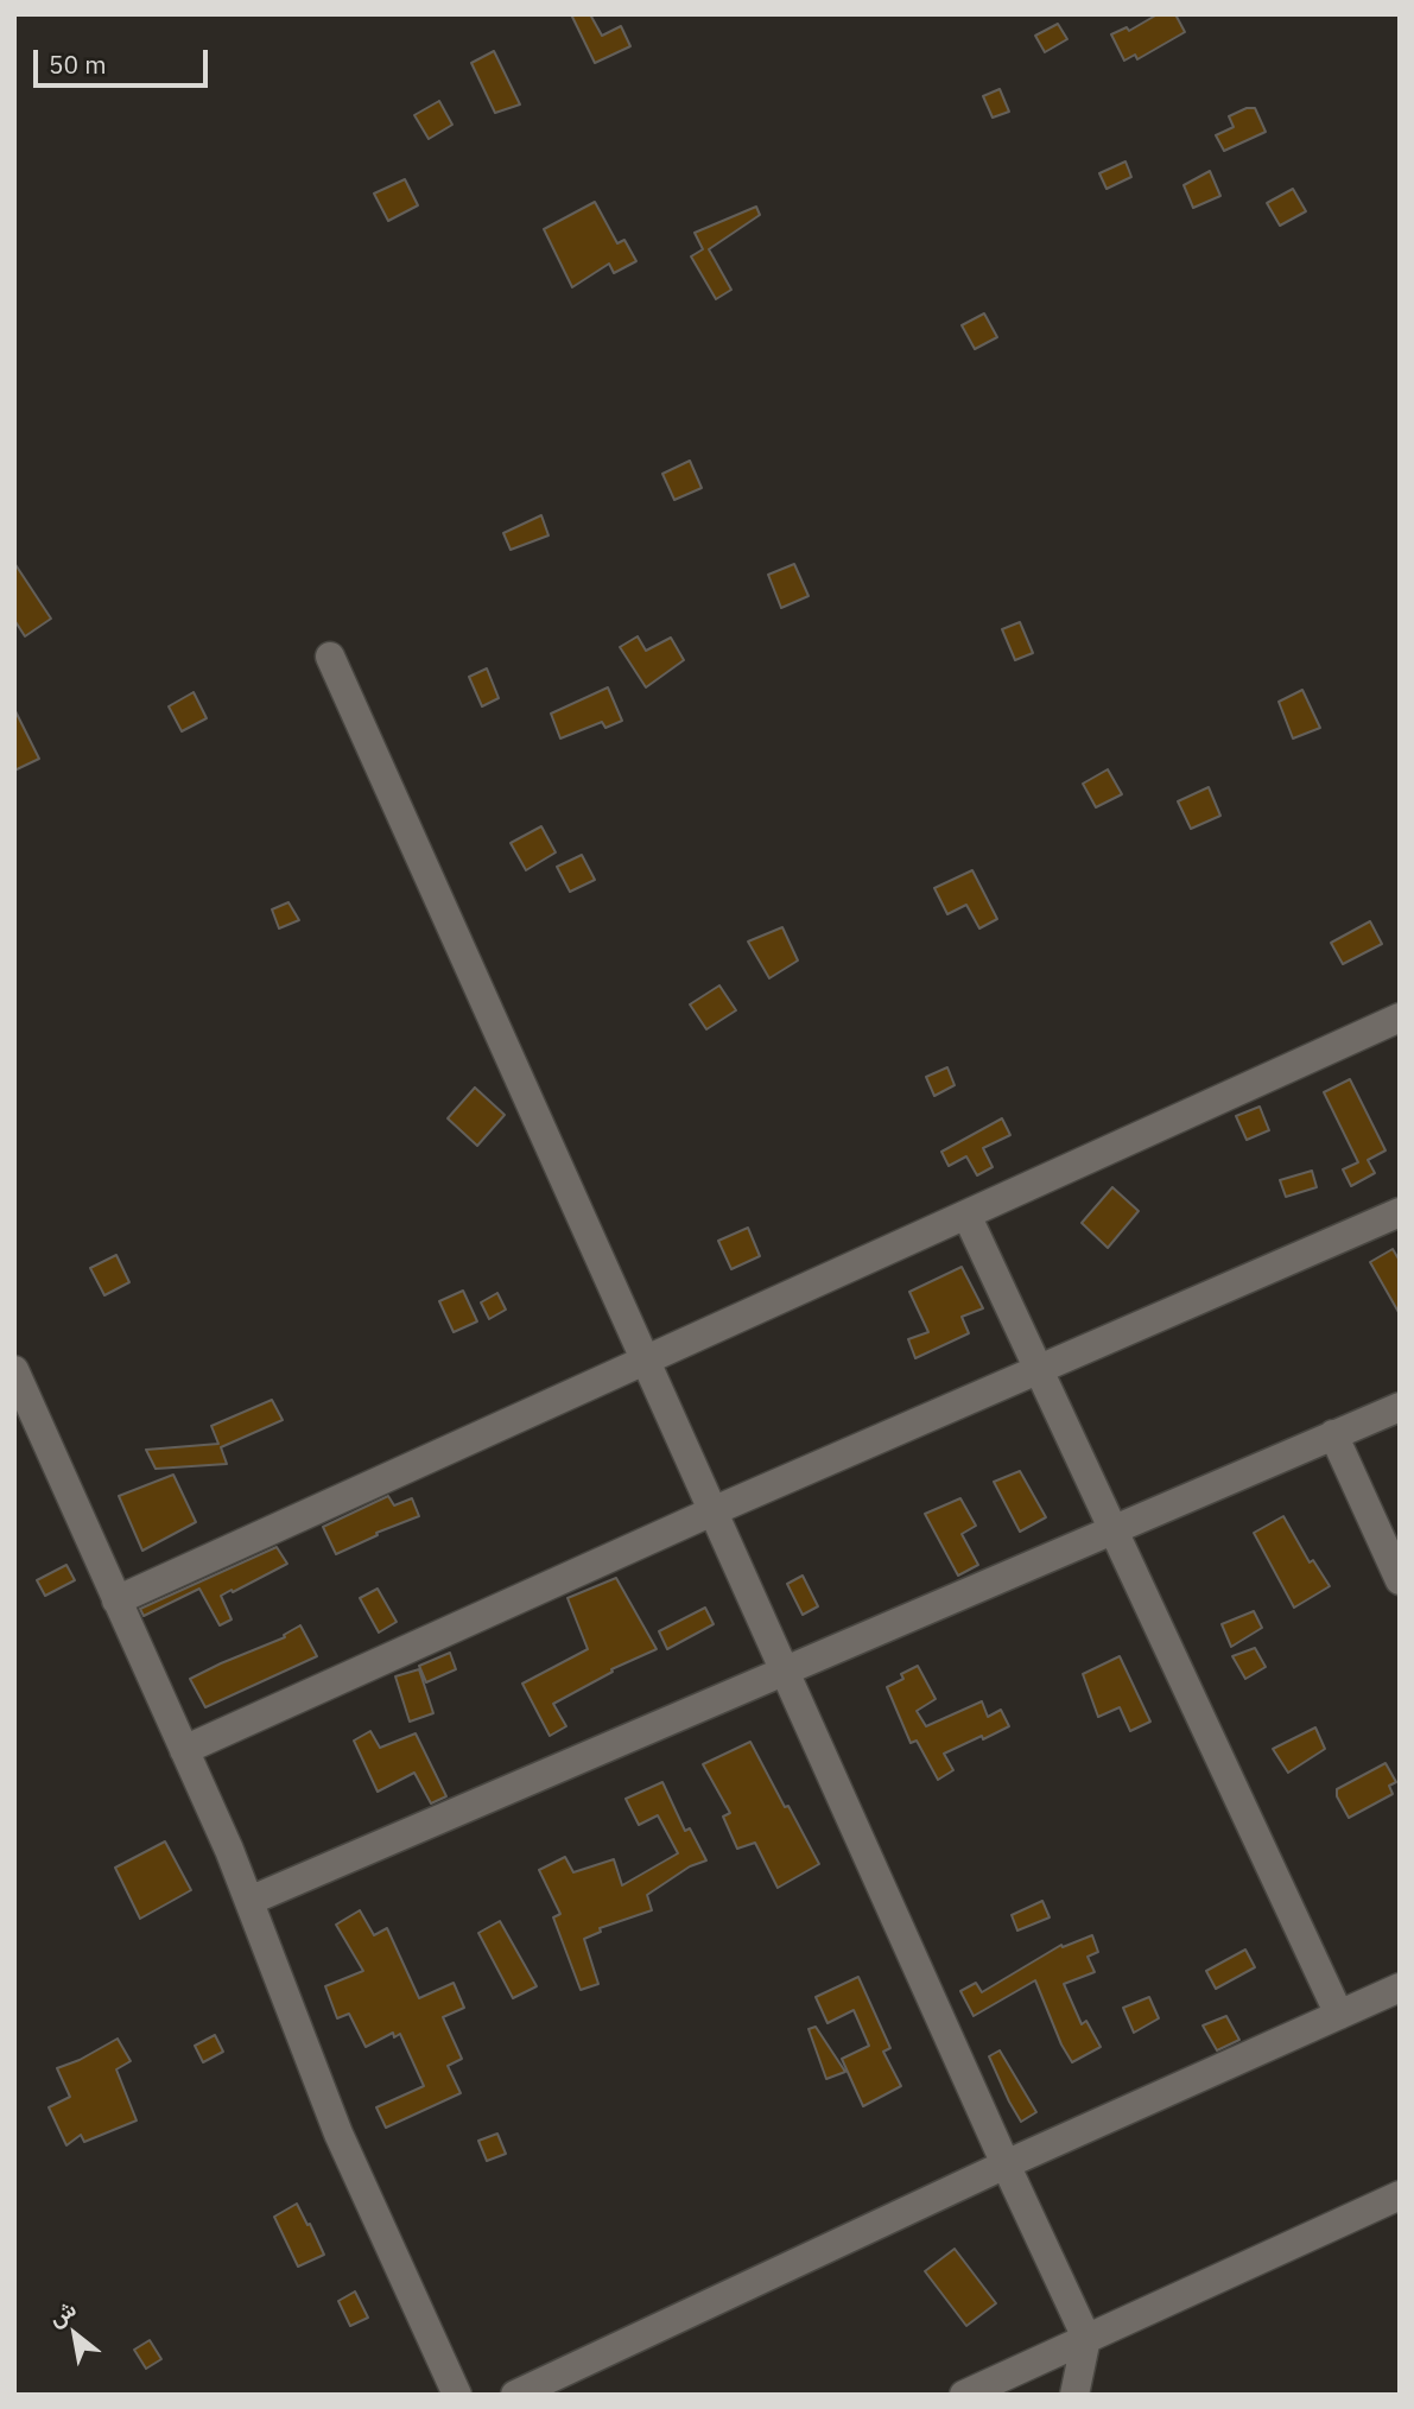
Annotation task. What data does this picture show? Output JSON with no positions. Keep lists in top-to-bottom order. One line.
{"scale_bar":"50 m","north":"top left"}
